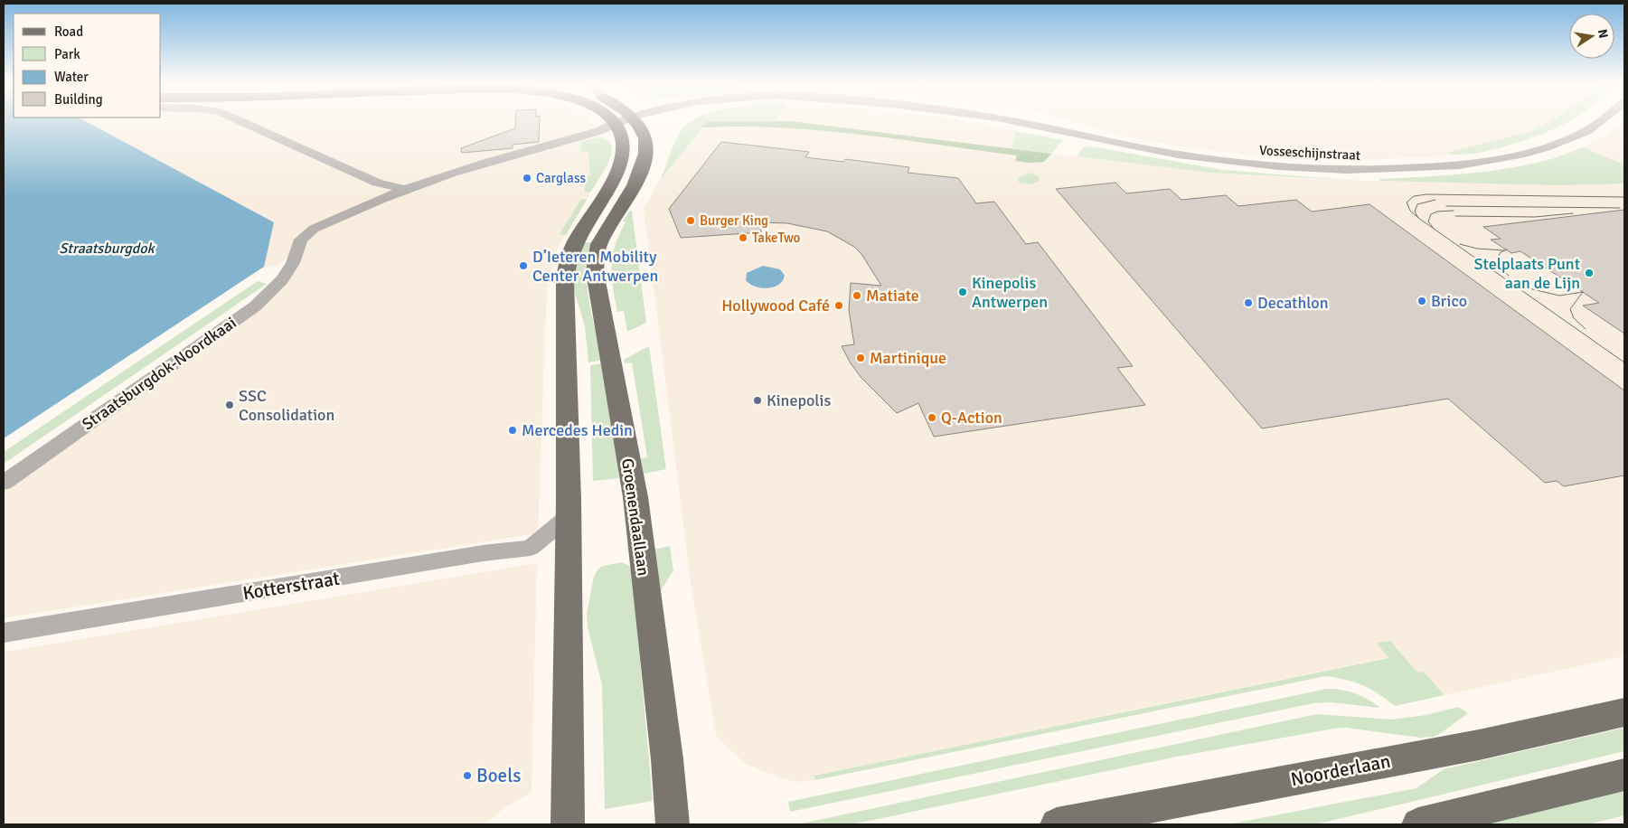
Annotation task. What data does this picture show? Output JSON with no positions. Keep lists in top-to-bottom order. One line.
{"streets":{"main road":["Groenendaallaan","Noorderlaan"],"street":["Vosseschijnstraat","Straatsburgdok-Noordkaai","Kotterstraat"]},"crossings":[["Vosseschijnstraat","Straatsburgdok-Noordkaai"]],"water":["Straatsburgdok"],"places":["Carglass","Burger King","TakeTwo","D’Ieteren Mobility Center Antwerpen","Stelplaats Punt aan de Lijn","Kinepolis Antwerpen","Matiate","Brico","Decathlon","Hollywood Café","Martinique","Kinepolis","SSC Consolidation","Q-Action","Mercedes Hedin","Boels"],"legend":["Road","Park","Water","Building"],"north":"right"}
